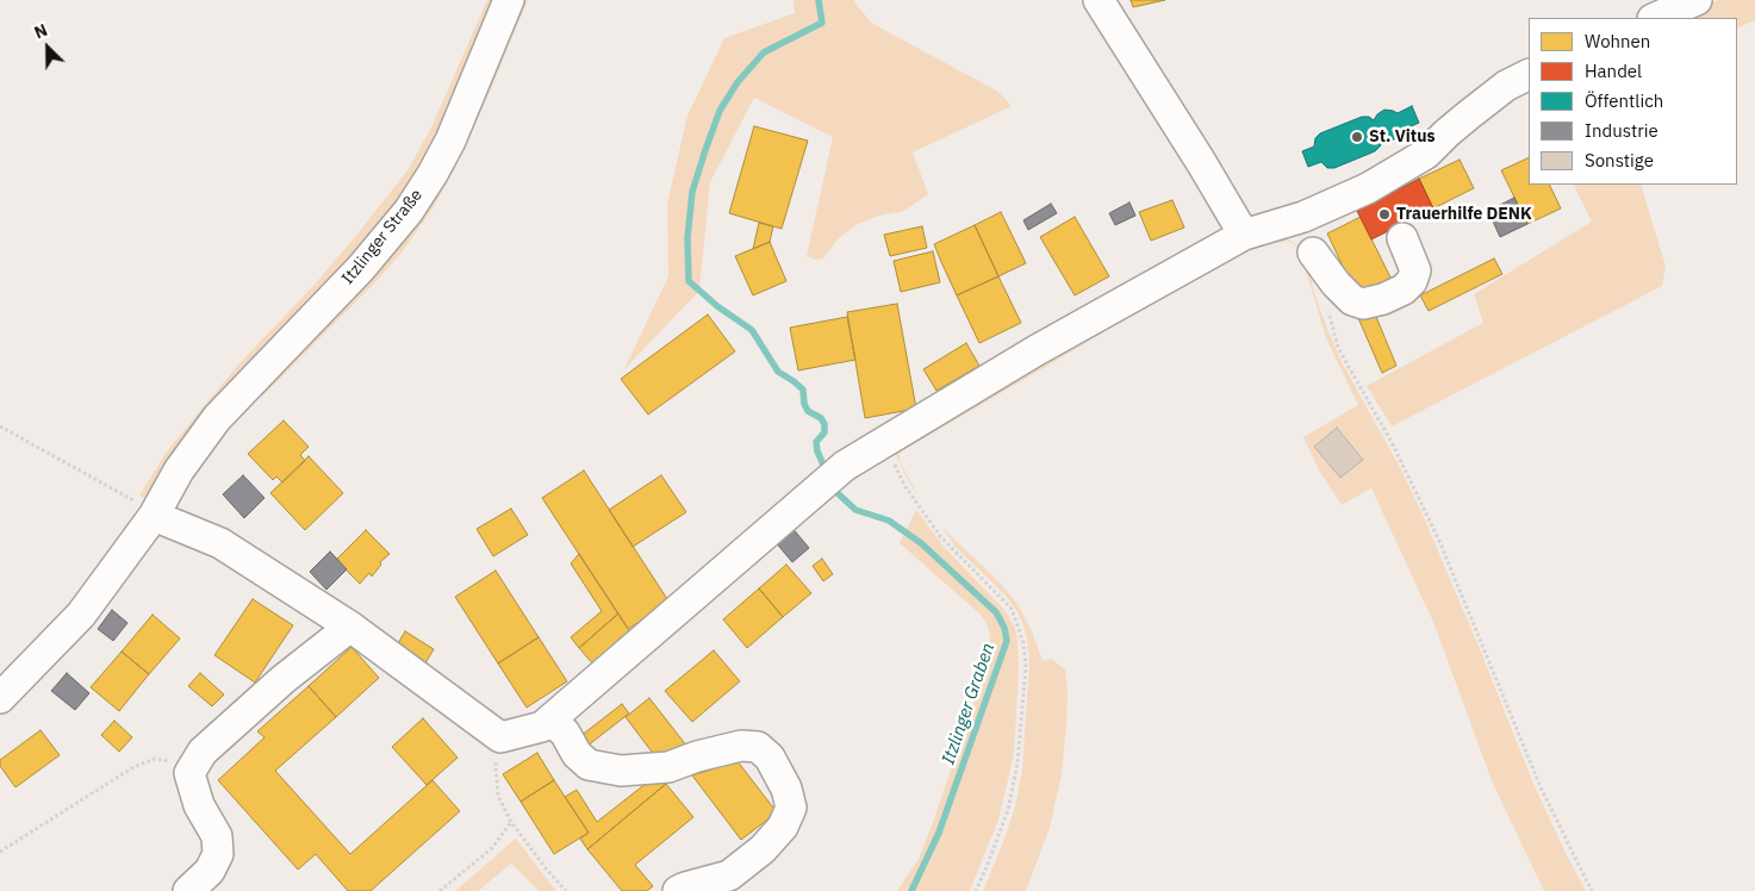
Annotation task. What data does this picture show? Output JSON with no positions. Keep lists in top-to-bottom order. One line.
{"streets":{"street":["Itzlinger Straße"]},"water":["Itzlinger Graben"],"places":["St. Vitus","Trauerhilfe DENK"],"legend":["Wohnen","Handel","Öffentlich","Industrie","Sonstige"],"north":"top left"}
